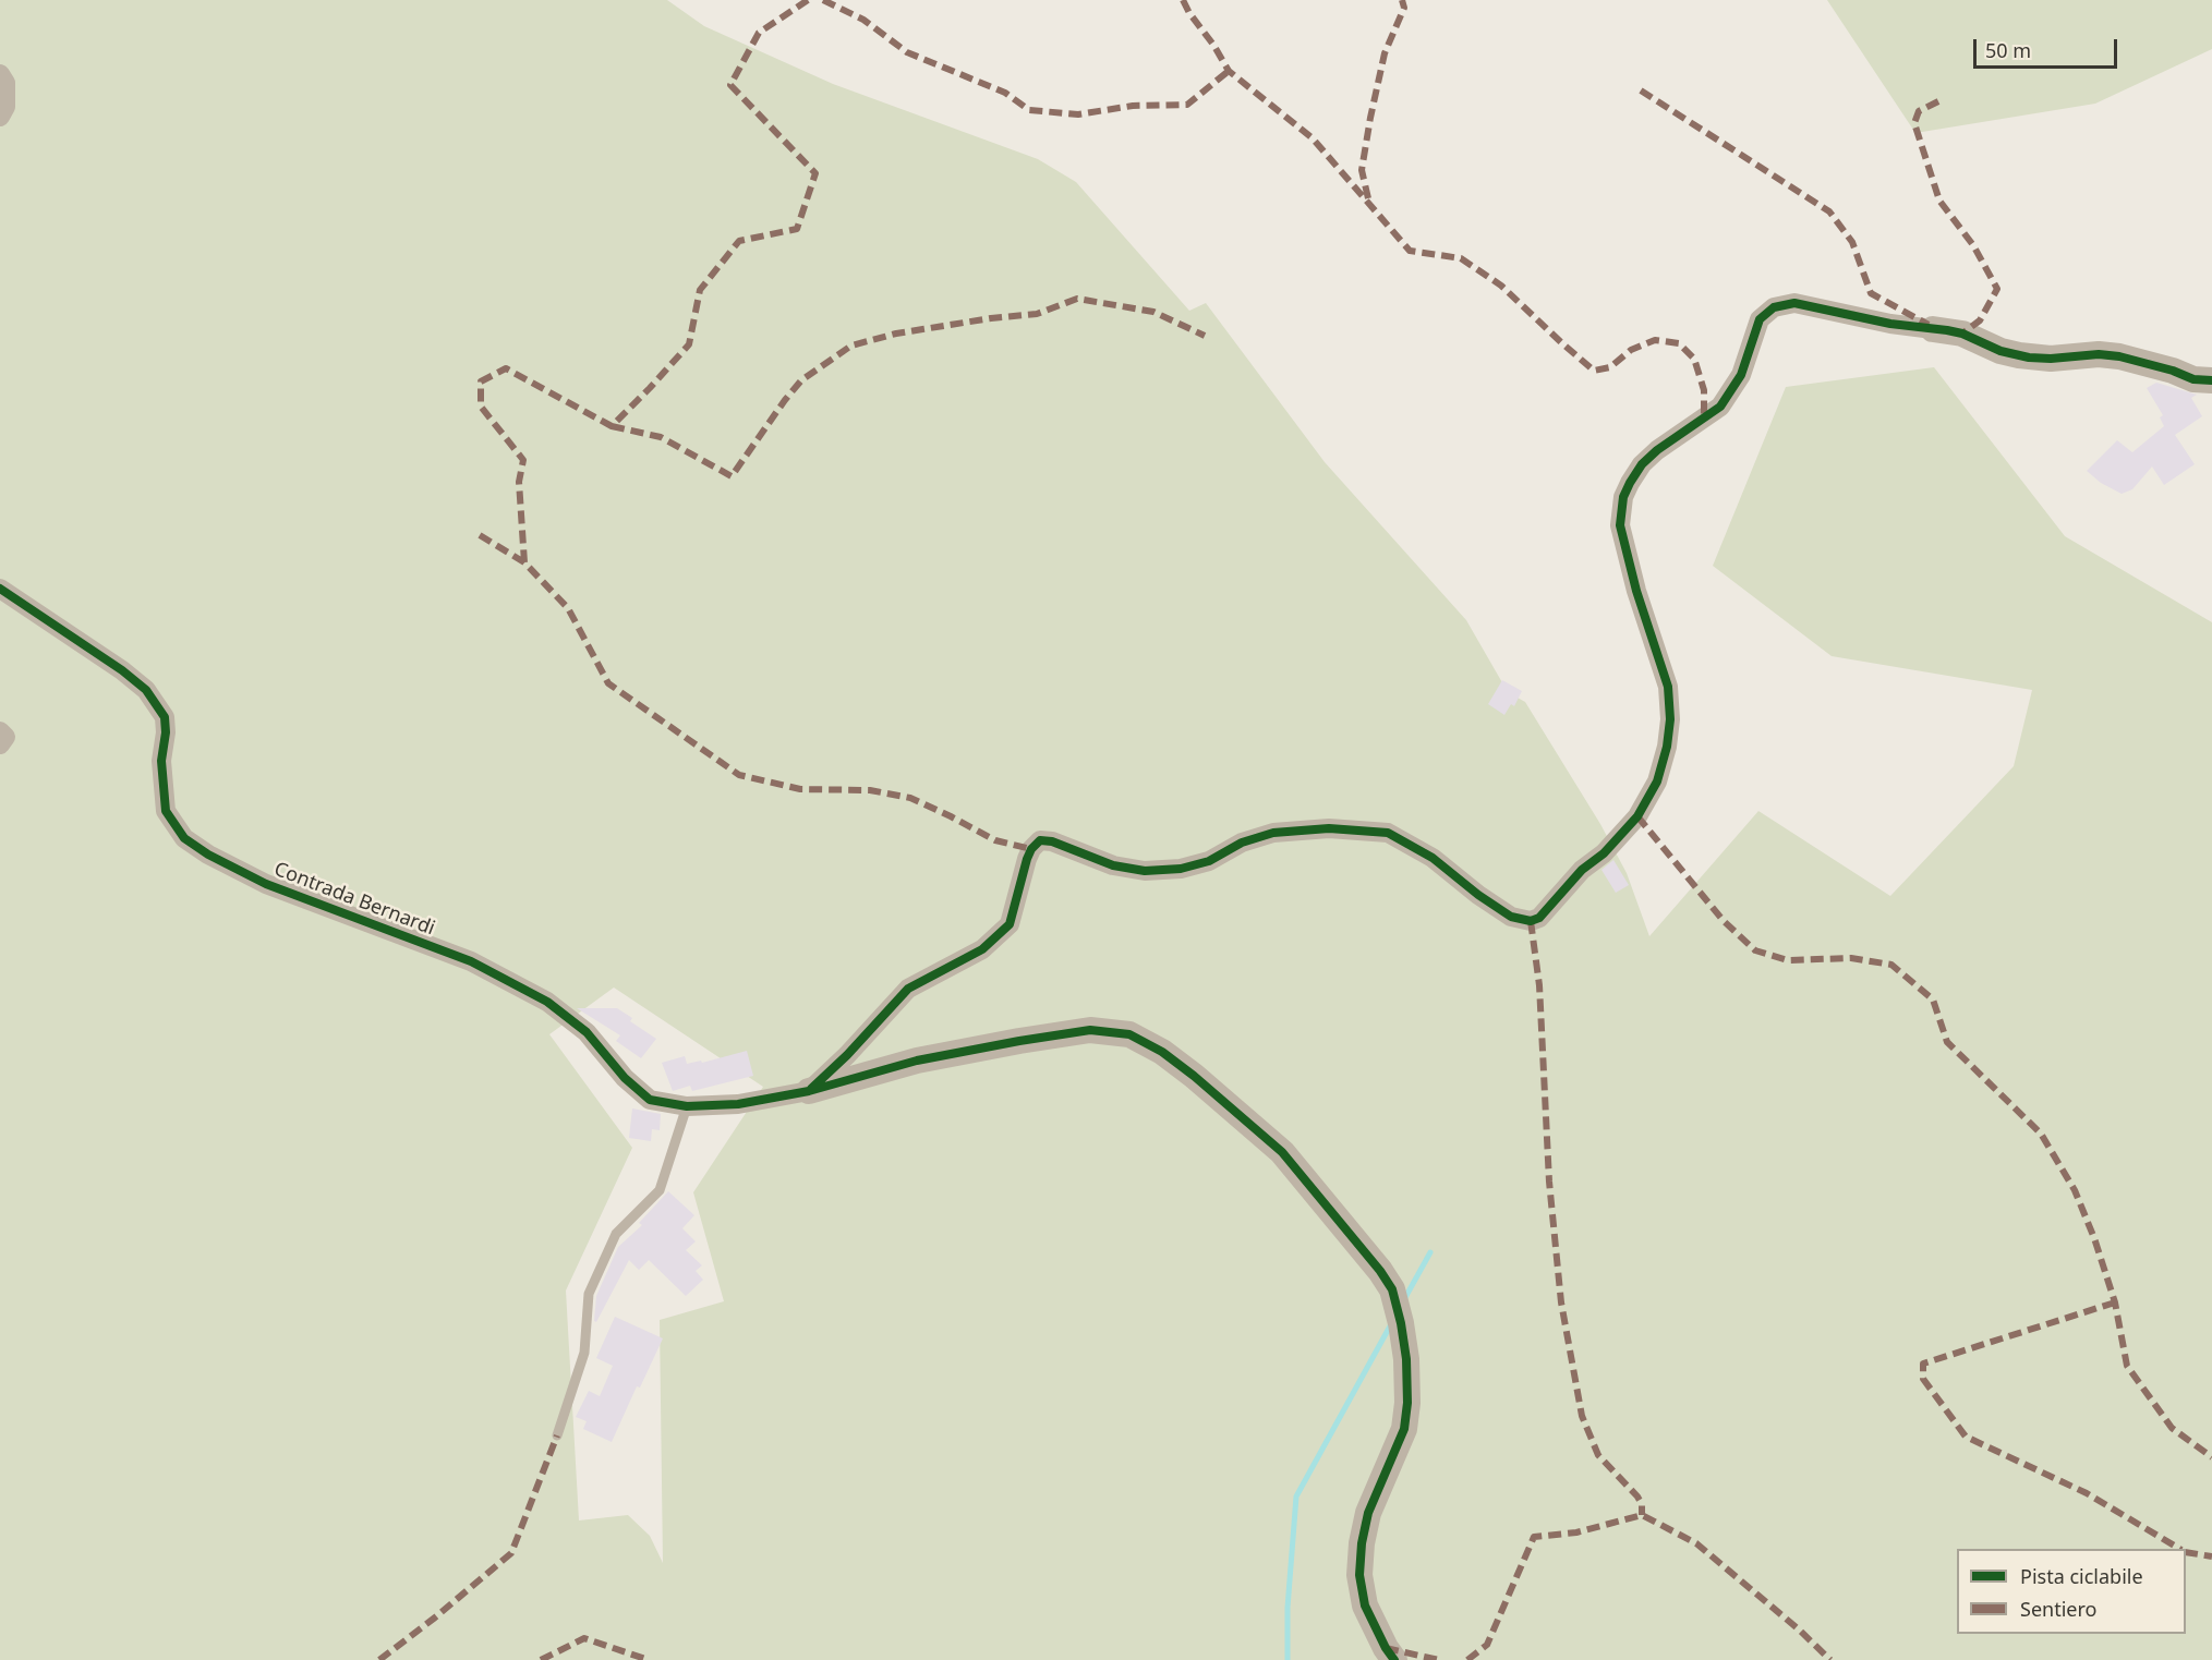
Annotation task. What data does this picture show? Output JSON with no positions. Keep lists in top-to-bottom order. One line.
{"streets":{"street":["Contrada Bernardi"]},"legend":["Pista ciclabile","Sentiero"],"scale_bar":"50 m"}
